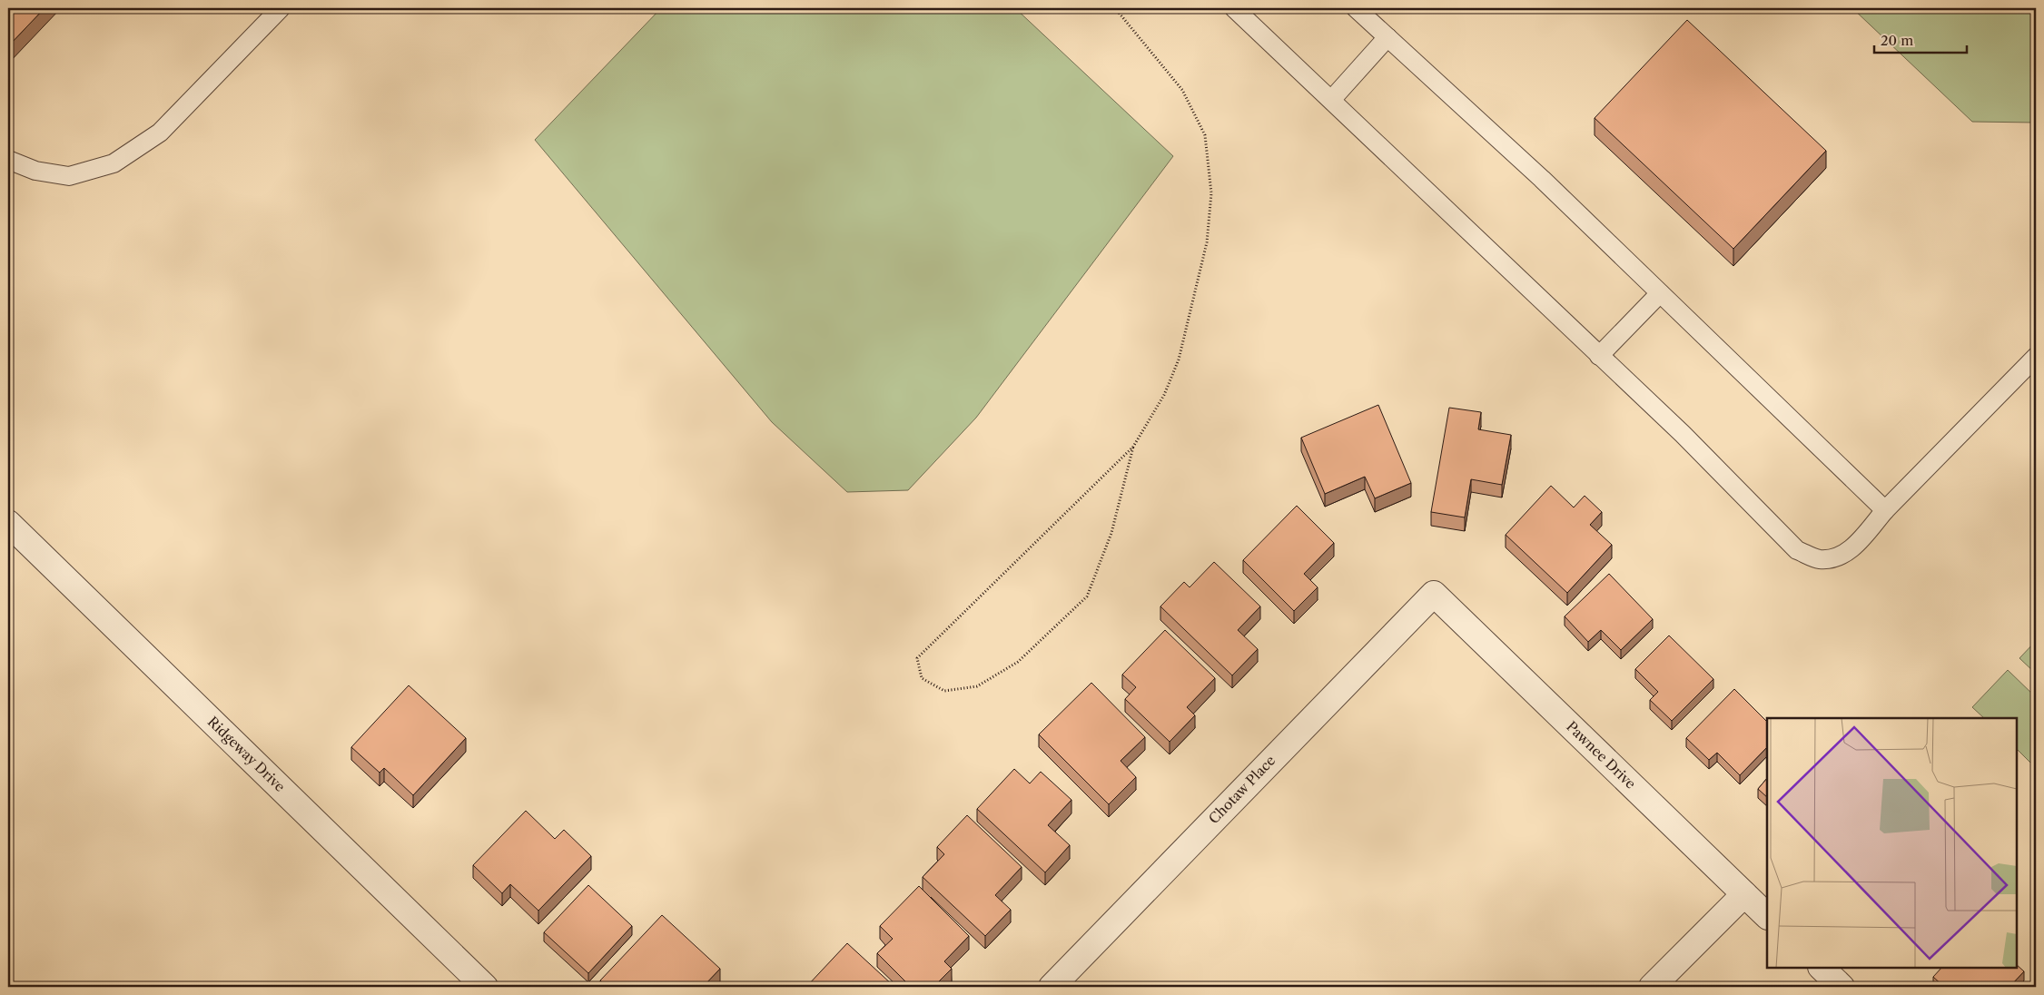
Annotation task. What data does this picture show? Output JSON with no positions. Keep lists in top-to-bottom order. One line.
{"streets":{"street":["Ridgeway Drive","Pawnee Drive","Chotaw Place"]},"crossings":[["Pawnee Drive","Chotaw Place"]],"scale_bar":"20 m"}
